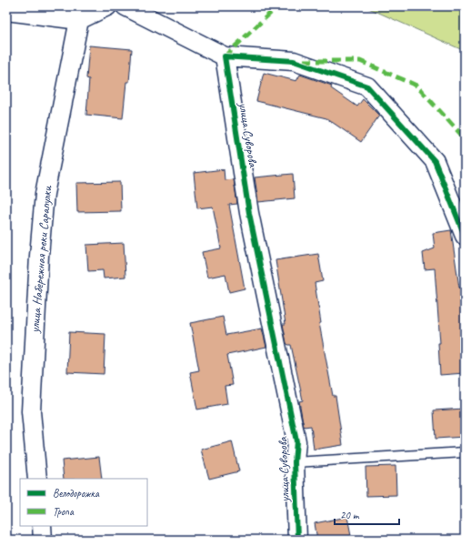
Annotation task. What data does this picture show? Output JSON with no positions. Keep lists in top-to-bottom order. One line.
{"streets":{"street":["улица Суворова","улица Набережная реки Сарапулки"]},"legend":["Велодорожка","Тропа"],"scale_bar":"20 m"}
